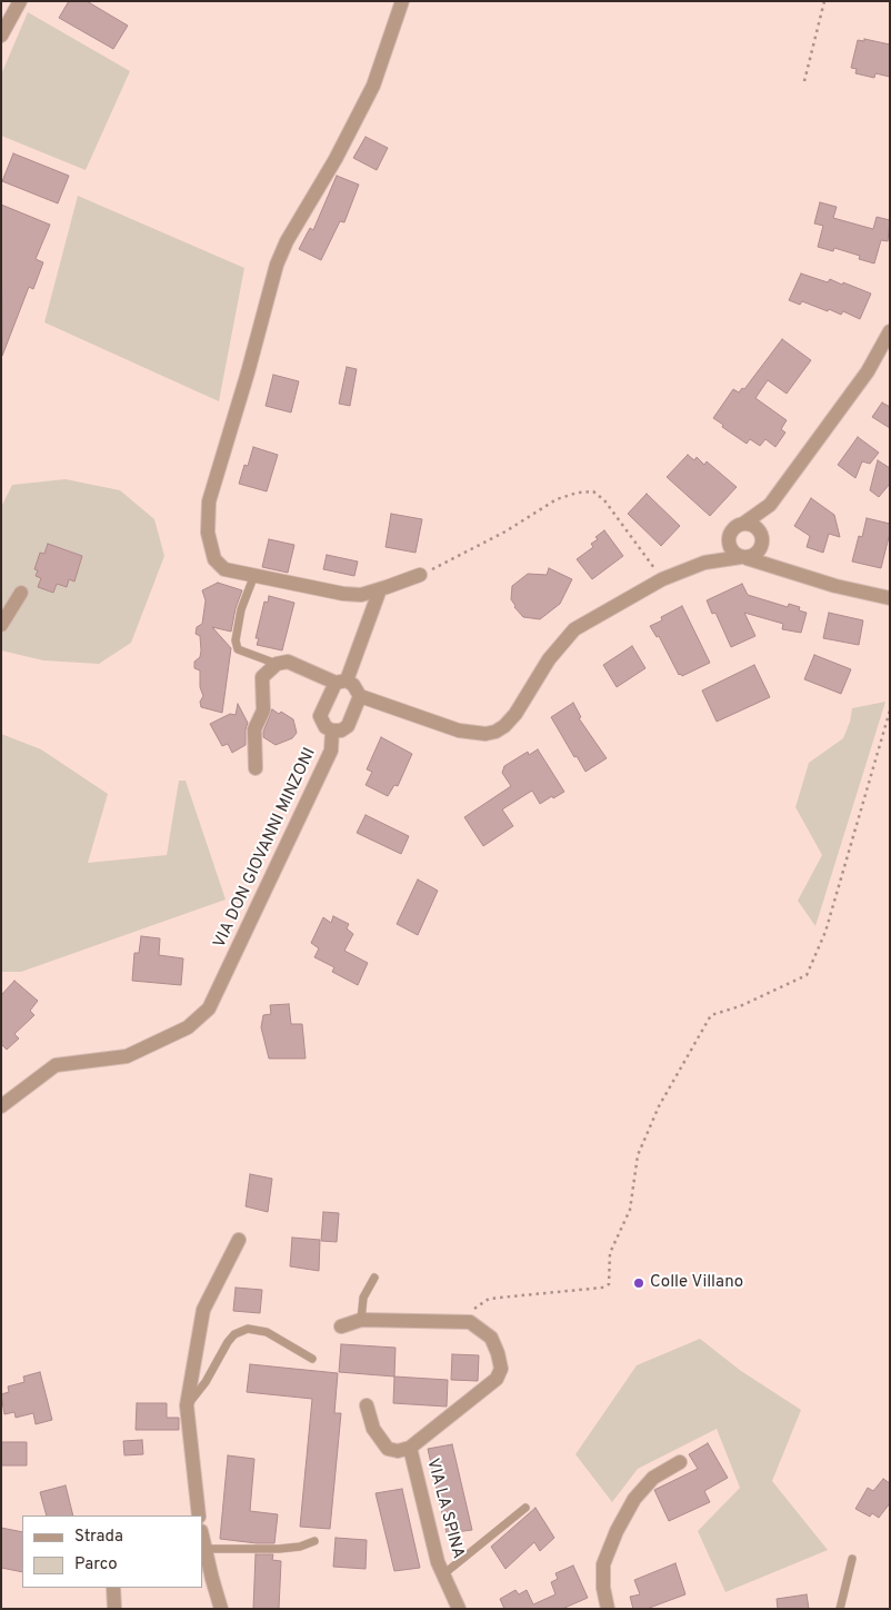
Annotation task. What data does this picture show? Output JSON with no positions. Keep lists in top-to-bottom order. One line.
{"streets":{"street":["VIA DON GIOVANNI MINZONI","VIA LA SPINA"]},"places":["Colle Villano"],"legend":["Strada","Parco"]}
